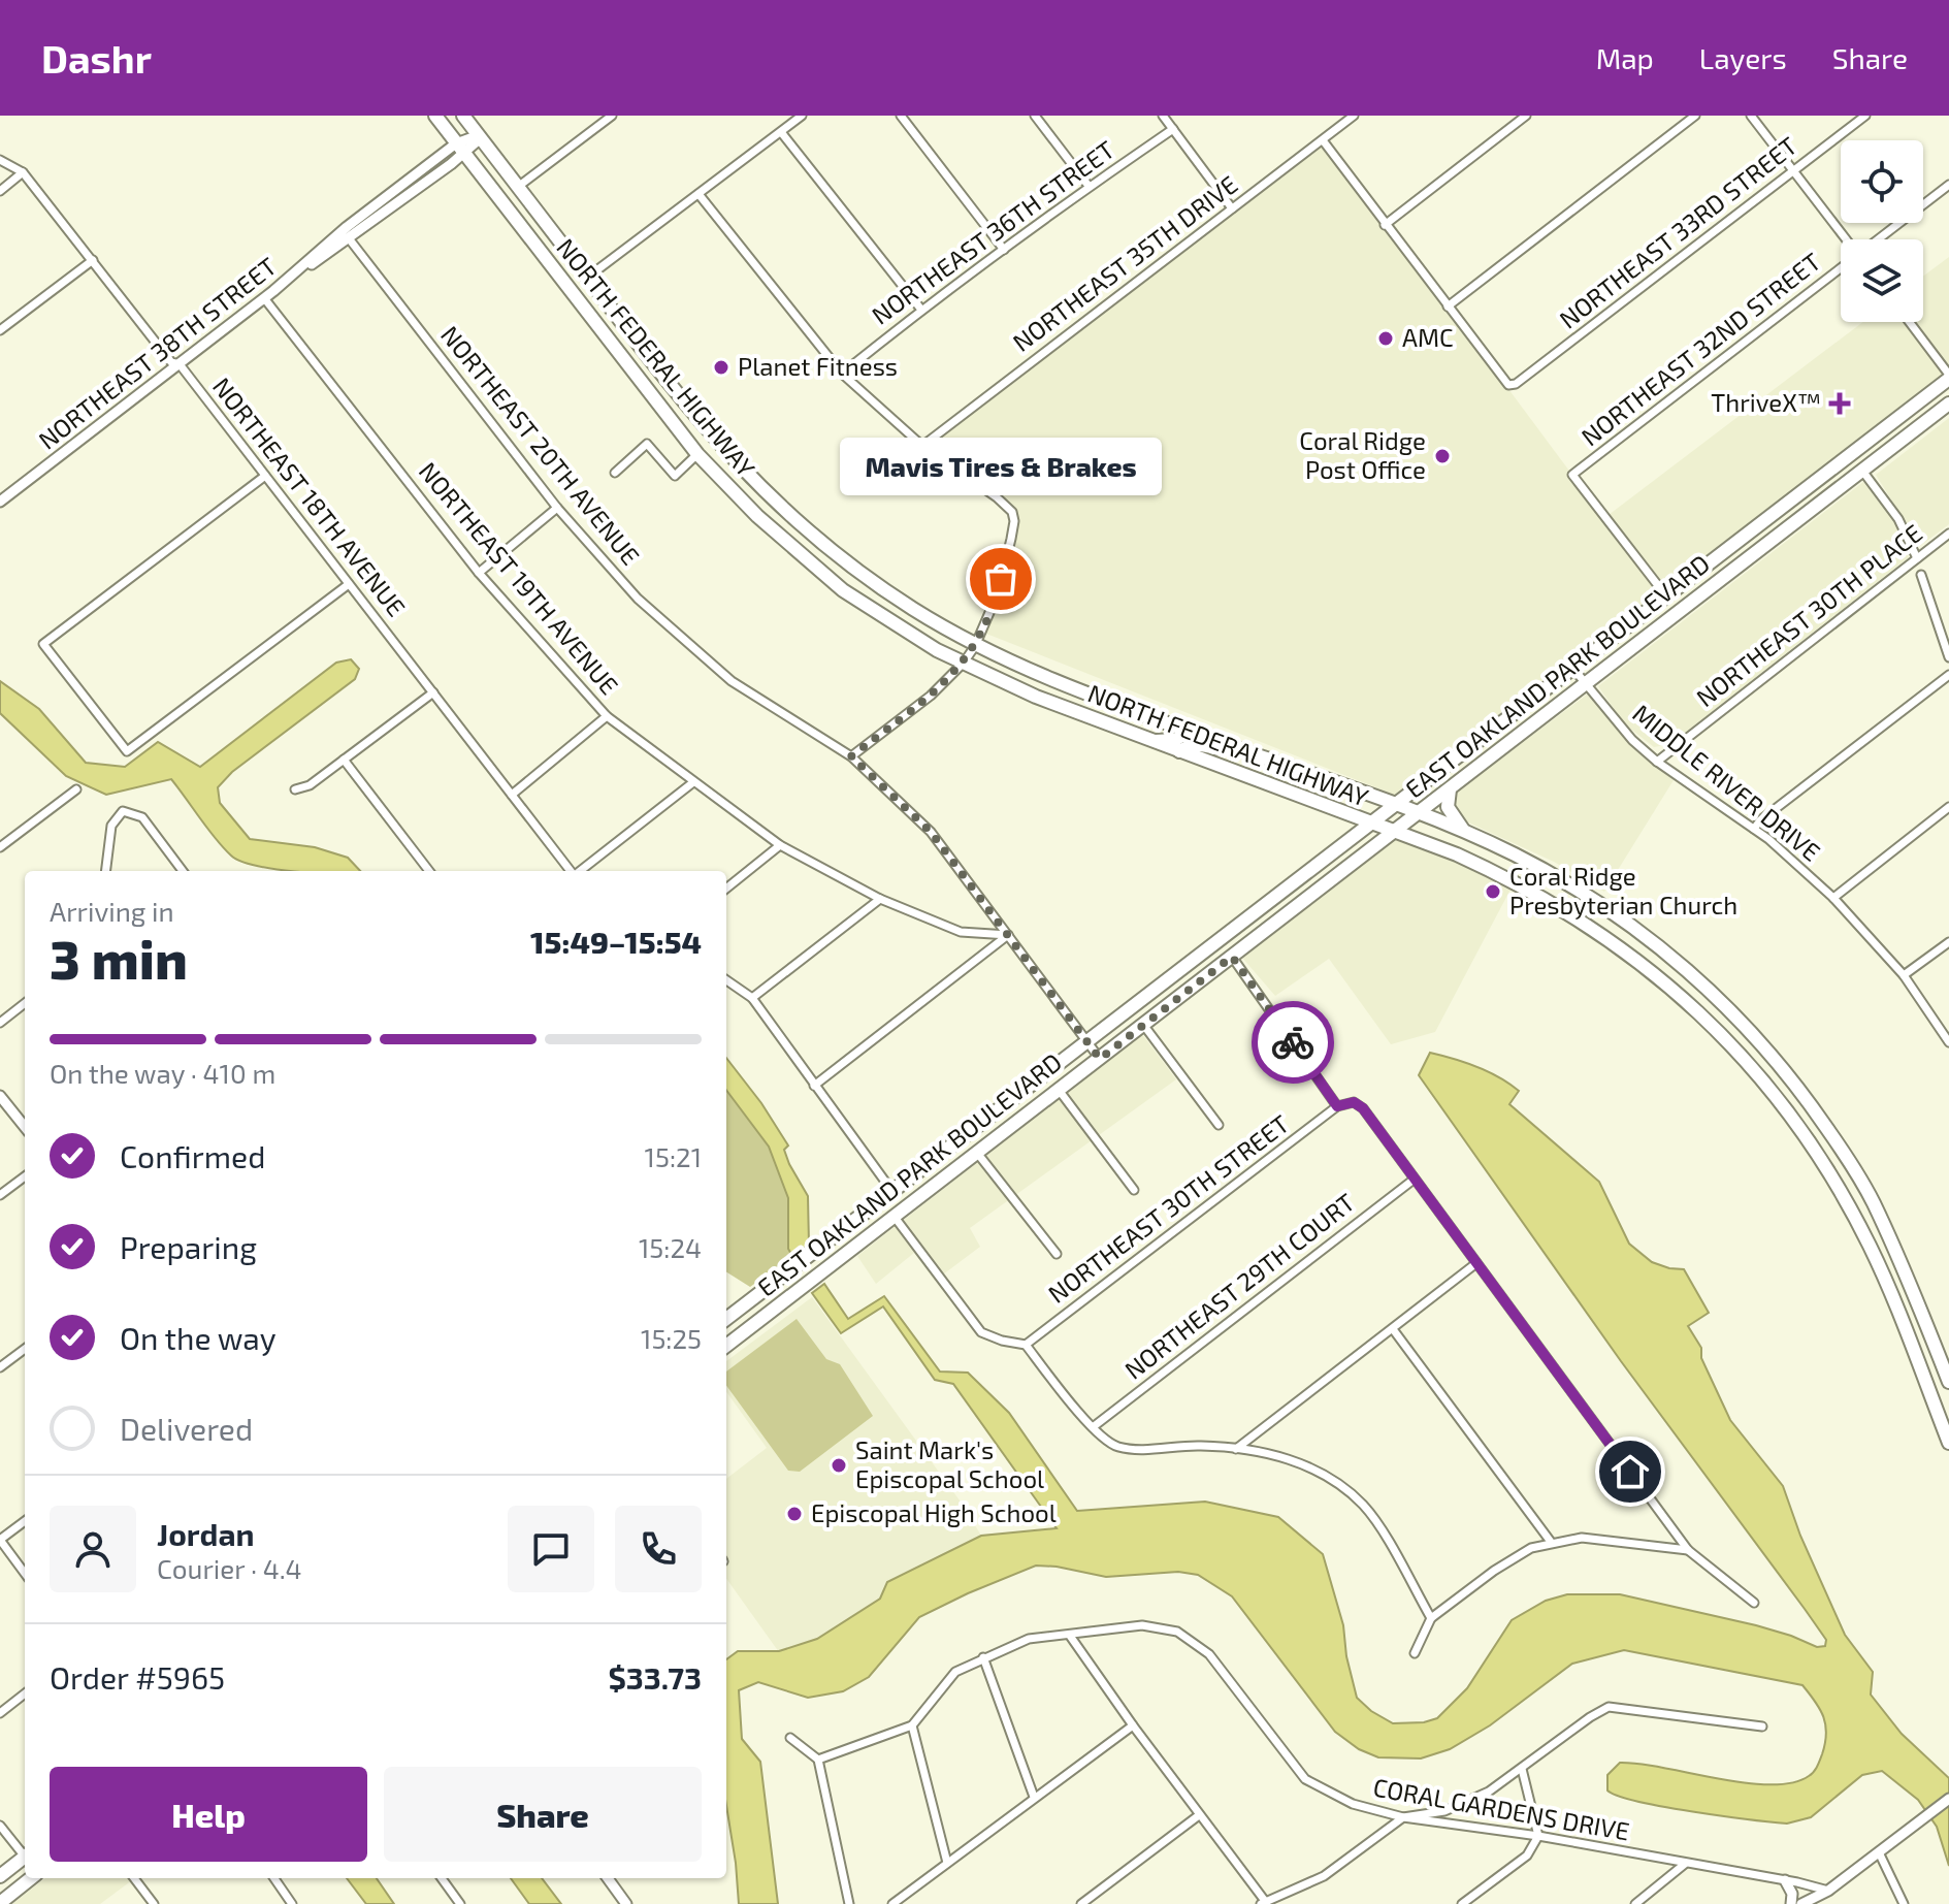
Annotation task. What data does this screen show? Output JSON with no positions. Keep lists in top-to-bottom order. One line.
{"streets":{"main road":["NORTH FEDERAL HIGHWAY","EAST OAKLAND PARK BOULEVARD"],"street":["NORTHEAST 36TH STREET","NORTHEAST 33RD STREET","NORTHEAST 35TH DRIVE","NORTHEAST 32ND STREET","NORTHEAST 38TH STREET","NORTHEAST 20TH AVENUE","NORTHEAST 18TH AVENUE","NORTHEAST 19TH AVENUE","NORTHEAST 30TH PLACE","MIDDLE RIVER DRIVE","NORTHEAST 30TH STREET","NORTHEAST 29TH COURT","CORAL GARDENS DRIVE"]},"crossings":[["NORTHEAST 32ND STREET","EAST OAKLAND PARK BOULEVARD"],["NORTHEAST 38TH STREET","NORTH FEDERAL HIGHWAY"],["NORTHEAST 38TH STREET","NORTHEAST 20TH AVENUE"],["NORTHEAST 38TH STREET","NORTHEAST 18TH AVENUE"],["NORTHEAST 38TH STREET","NORTHEAST 19TH AVENUE"],["NORTH FEDERAL HIGHWAY","EAST OAKLAND PARK BOULEVARD"],["NORTHEAST 20TH AVENUE","NORTHEAST 19TH AVENUE"],["NORTHEAST 20TH AVENUE","EAST OAKLAND PARK BOULEVARD"],["NORTHEAST 30TH PLACE","MIDDLE RIVER DRIVE"],["EAST OAKLAND PARK BOULEVARD","MIDDLE RIVER DRIVE"]],"places":{"other":["AMC","Planet Fitness","Coral Ridge Post Office","Mavis Tires & Brakes","Coral Ridge Presbyterian Church","Saint Mark's Episcopal School","Episcopal High School"],"health":["ThriveX™"]},"page":{"header":"Dashr","nav":["Map","Layers","Share"],"bubble":"Mavis Tires & Brakes","heading":["3 min","Arriving in","15:49–15:54"],"panel":["Jordan","Courier · 4.4","Order #5965","$33.73"],"bar":"On the way · 410 m","list":[["Confirmed","15:21"],["Preparing","15:24"],["On the way","15:25"],"Delivered"],"buttons":["Help","Share"]}}
